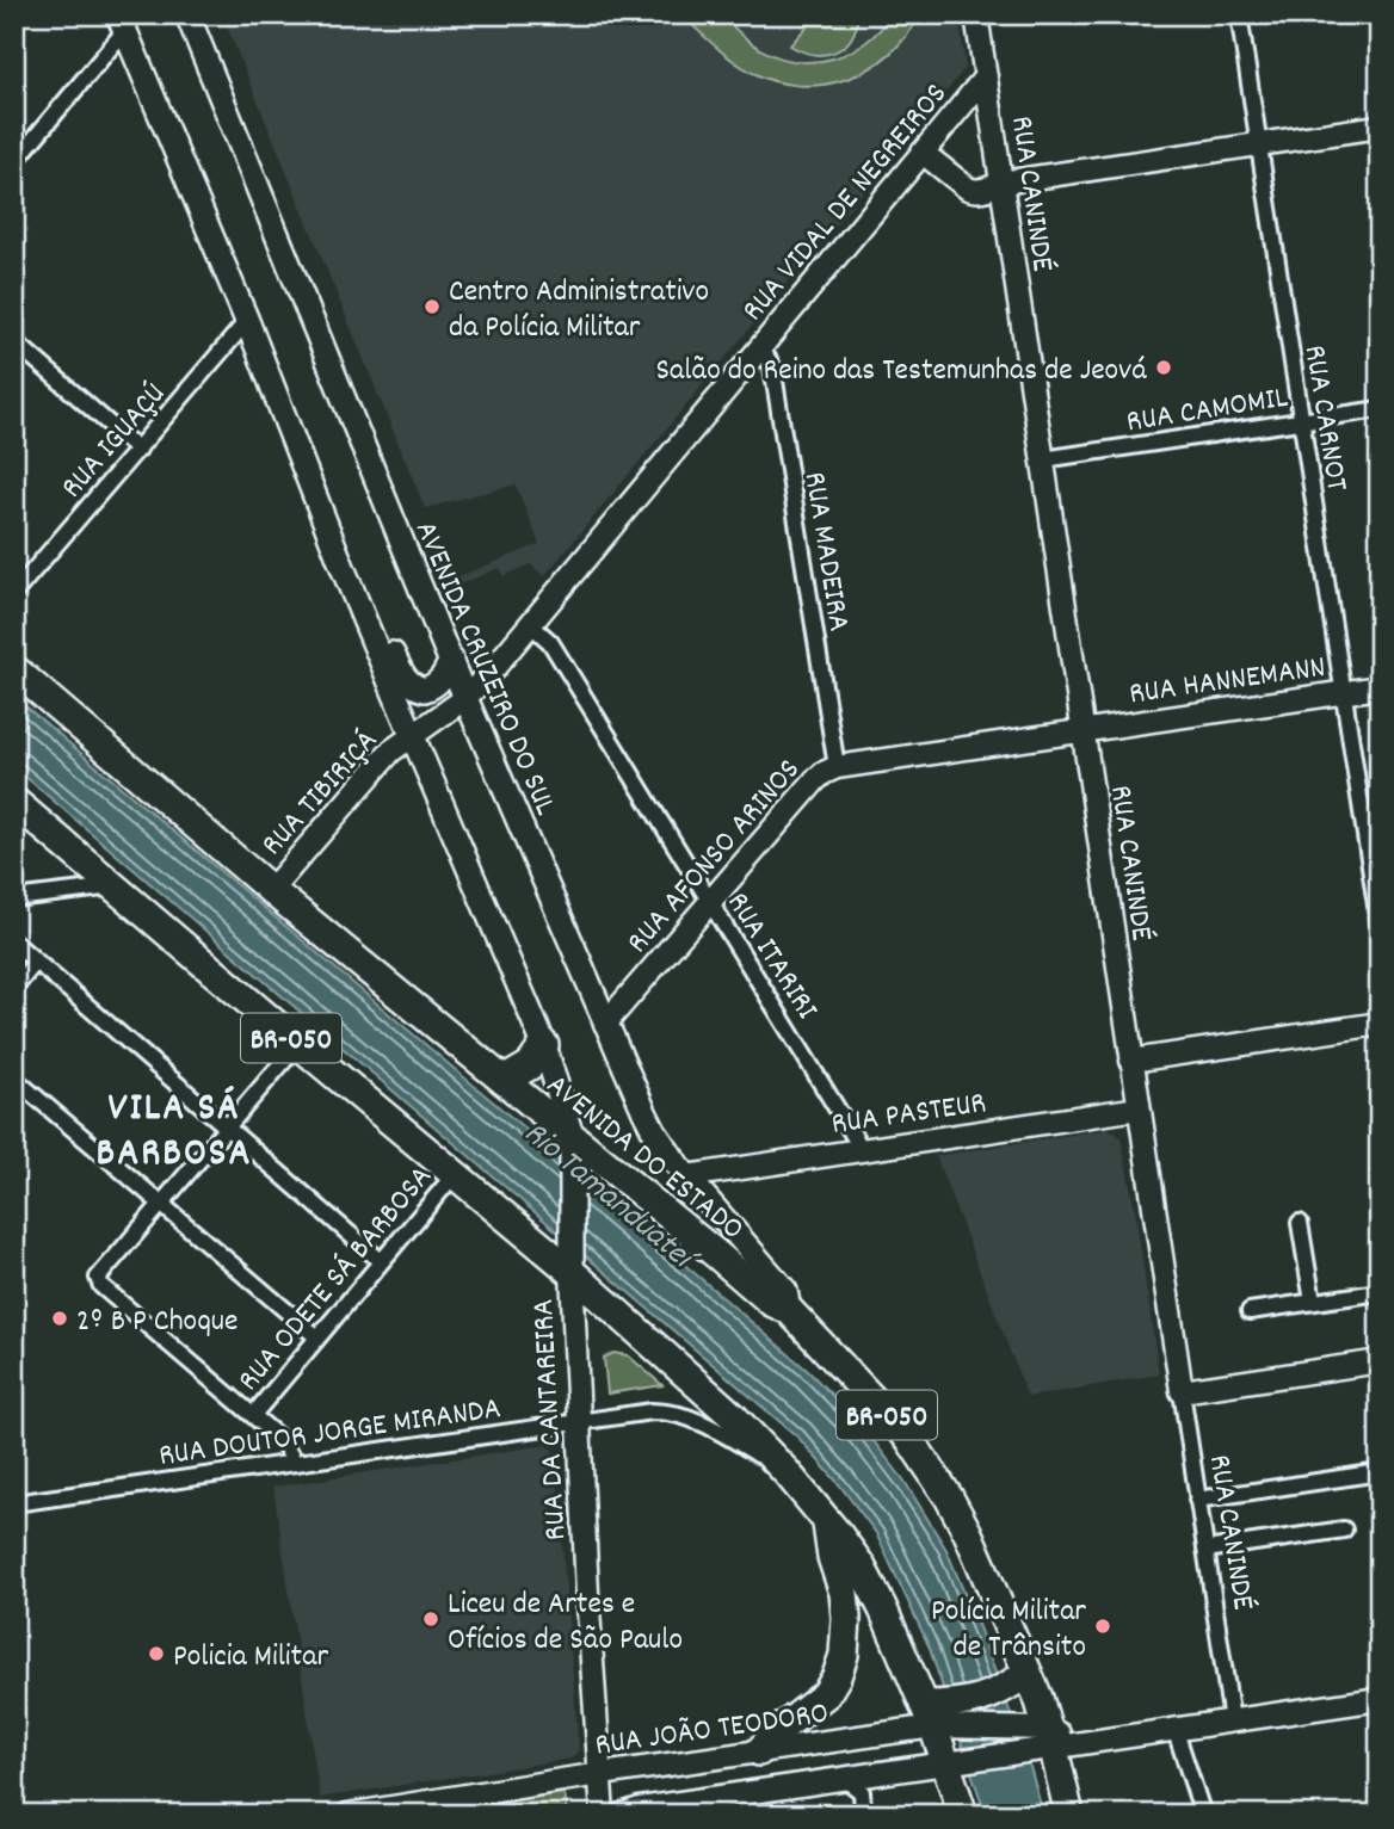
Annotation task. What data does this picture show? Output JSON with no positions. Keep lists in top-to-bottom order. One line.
{"streets":{"highway":["BR-050","AVENIDA DO ESTADO"],"main road":["AVENIDA CRUZEIRO DO SUL"],"street":["RUA CANINDÉ","RUA VIDAL DE NEGREIROS","RUA CAMOMIL","RUA CARNOT","RUA IGUAÇÚ","RUA MADEIRA","RUA HANNEMANN","RUA TIBIRIÇÁ","RUA AFONSO ARINOS","RUA ITARIRI","RUA PASTEUR","RUA ODETE SÁ BARBOSA","RUA DA CANTAREIRA","RUA DOUTOR JORGE MIRANDA","RUA JOÃO TEODORO"]},"crossings":[["RUA CANINDÉ","RUA VIDAL DE NEGREIROS"],["RUA CANINDÉ","RUA CAMOMIL"],["RUA CANINDÉ","RUA HANNEMANN"],["RUA CANINDÉ","RUA AFONSO ARINOS"],["RUA CANINDÉ","RUA PASTEUR"],["RUA CANINDÉ","RUA JOÃO TEODORO"],["RUA VIDAL DE NEGREIROS","RUA MADEIRA"],["RUA VIDAL DE NEGREIROS","AVENIDA CRUZEIRO DO SUL"],["RUA VIDAL DE NEGREIROS","RUA TIBIRIÇÁ"],["RUA VIDAL DE NEGREIROS","RUA ITARIRI"],["RUA CAMOMIL","RUA CARNOT"],["RUA CARNOT","RUA HANNEMANN"],["RUA MADEIRA","RUA AFONSO ARINOS"],["AVENIDA CRUZEIRO DO SUL","RUA AFONSO ARINOS"],["AVENIDA CRUZEIRO DO SUL","RUA PASTEUR"],["AVENIDA CRUZEIRO DO SUL","AVENIDA DO ESTADO"],["RUA HANNEMANN","RUA AFONSO ARINOS"],["RUA TIBIRIÇÁ","AVENIDA DO ESTADO"],["RUA AFONSO ARINOS","RUA ITARIRI"],["RUA ITARIRI","RUA PASTEUR"],["BR-050","RUA ODETE SÁ BARBOSA"],["BR-050","RUA DA CANTAREIRA"],["BR-050","RUA DOUTOR JORGE MIRANDA"],["BR-050","RUA JOÃO TEODORO"],["AVENIDA DO ESTADO","RUA JOÃO TEODORO"],["RUA DA CANTAREIRA","RUA DOUTOR JORGE MIRANDA"],["RUA DA CANTAREIRA","RUA JOÃO TEODORO"]],"districts":["VILA SÁ BARBOSA"],"water":["Rio Tamanduateí"],"places":["Centro Administrativo da Polícia Militar","Salão do Reino das Testemunhas de Jeová","2º B P Choque","Liceu de Artes e Ofícios de São Paulo","Polícia Militar de Trânsito","Policia Militar"]}
